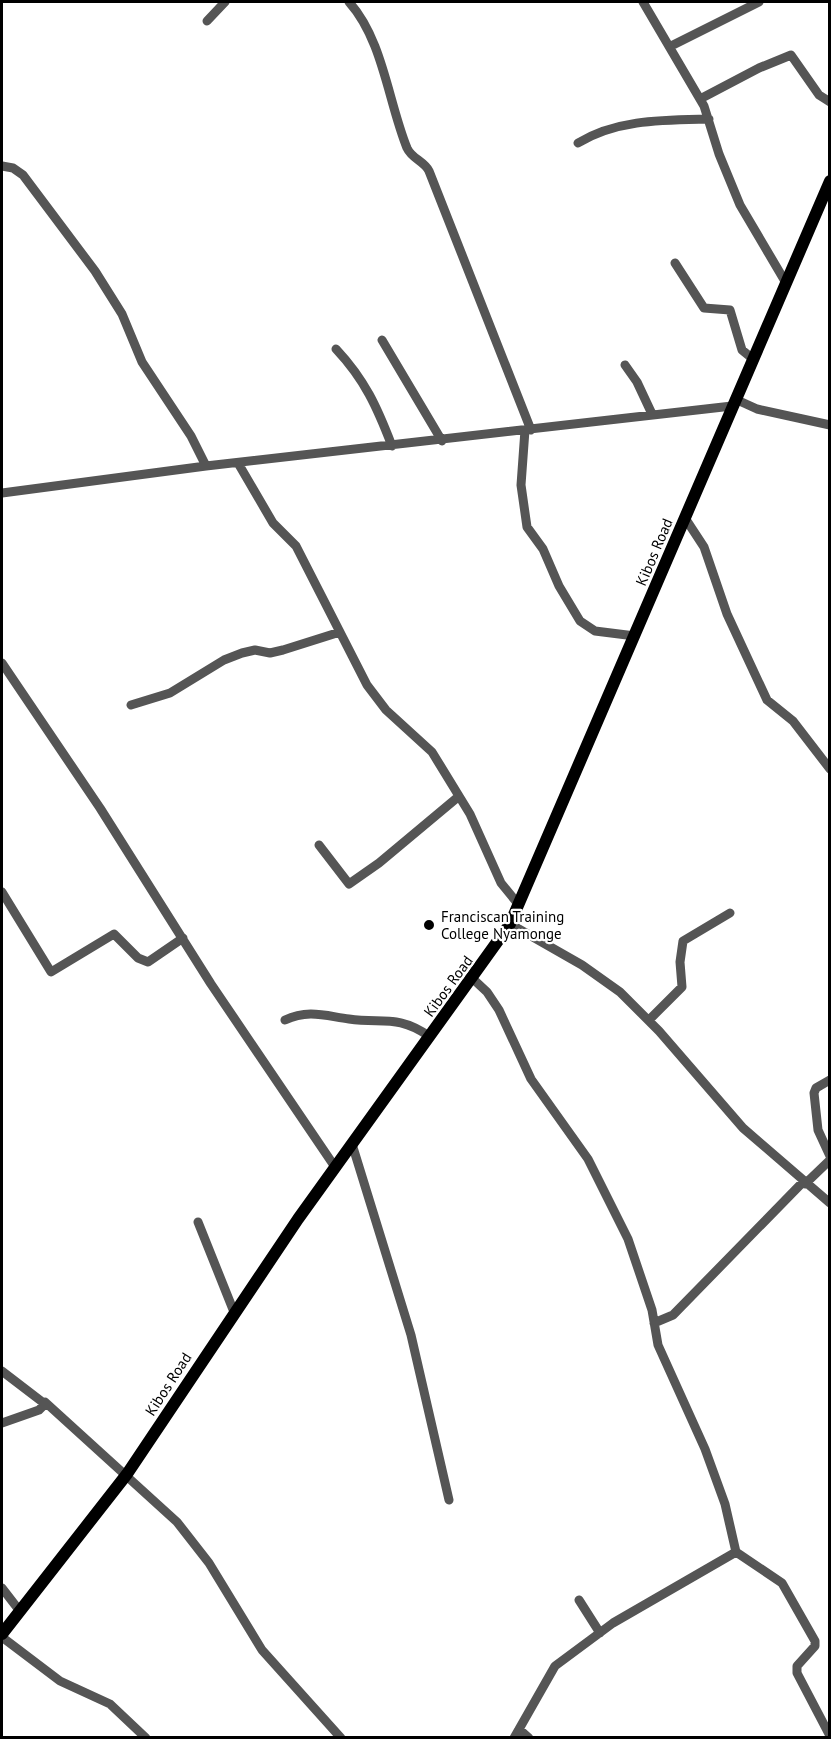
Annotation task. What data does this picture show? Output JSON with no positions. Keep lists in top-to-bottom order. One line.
{"streets":{"main road":["Kibos Road"]},"places":["Franciscan Training College Nyamonge"]}
